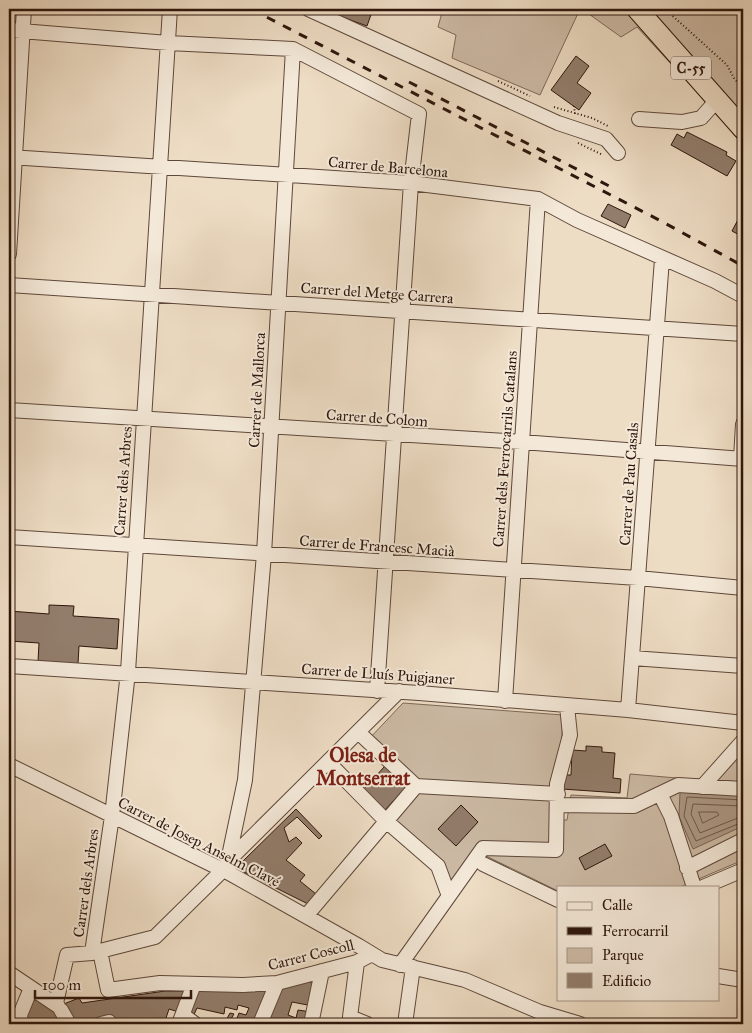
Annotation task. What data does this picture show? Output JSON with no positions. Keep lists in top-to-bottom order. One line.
{"streets":{"highway":["C-55"],"street":["Carrer de Barcelona","Carrer del Metge Carrera","Carrer de Mallorca","Carrer de Colom","Carrer dels Ferrocarrils Catalans","Carrer dels Arbres","Carrer de Pau Casals","Carrer de Francesc Macià","Carrer de Lluís Puigjaner","Carrer de Josep Anselm Clavé","Carrer Coscoll"]},"crossings":[["Carrer de Barcelona","Carrer de Mallorca"],["Carrer de Barcelona","Carrer dels Ferrocarrils Catalans"],["Carrer de Barcelona","Carrer dels Arbres"],["Carrer de Barcelona","Carrer de Pau Casals"],["Carrer del Metge Carrera","Carrer de Mallorca"],["Carrer del Metge Carrera","Carrer dels Ferrocarrils Catalans"],["Carrer del Metge Carrera","Carrer dels Arbres"],["Carrer del Metge Carrera","Carrer de Pau Casals"],["Carrer de Mallorca","Carrer de Colom"],["Carrer de Mallorca","Carrer de Francesc Macià"],["Carrer de Mallorca","Carrer de Lluís Puigjaner"],["Carrer de Mallorca","Carrer de Josep Anselm Clavé"],["Carrer de Colom","Carrer dels Ferrocarrils Catalans"],["Carrer de Colom","Carrer dels Arbres"],["Carrer de Colom","Carrer de Pau Casals"],["Carrer dels Ferrocarrils Catalans","Carrer de Francesc Macià"],["Carrer dels Ferrocarrils Catalans","Carrer de Lluís Puigjaner"],["Carrer dels Arbres","Carrer de Francesc Macià"],["Carrer dels Arbres","Carrer de Lluís Puigjaner"],["Carrer dels Arbres","Carrer de Josep Anselm Clavé"],["Carrer dels Arbres","Carrer Coscoll"],["Carrer de Pau Casals","Carrer de Francesc Macià"],["Carrer de Pau Casals","Carrer de Lluís Puigjaner"],["Carrer de Josep Anselm Clavé","Carrer Coscoll"]],"districts":["Olesa de Montserrat"],"legend":["Calle","Ferrocarril","Parque","Edificio"],"scale_bar":"100 m"}
